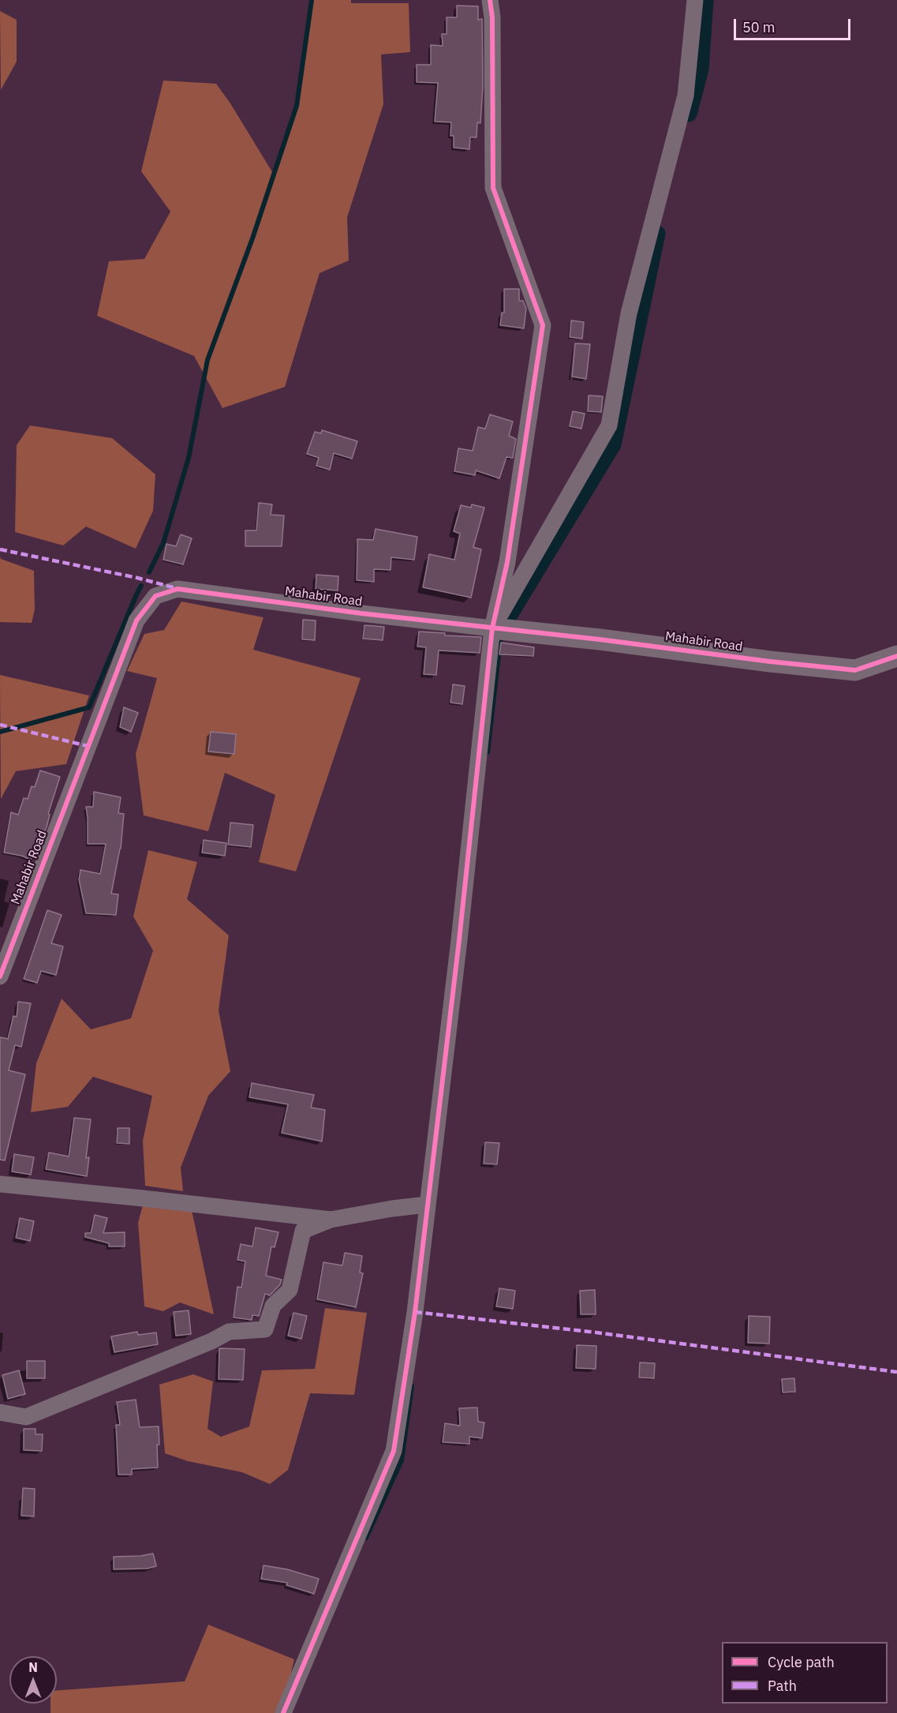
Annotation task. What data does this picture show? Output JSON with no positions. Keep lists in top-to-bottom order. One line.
{"streets":{"street":["Mahabir Road"]},"legend":["Cycle path","Path"],"scale_bar":"50 m","north":"top"}
